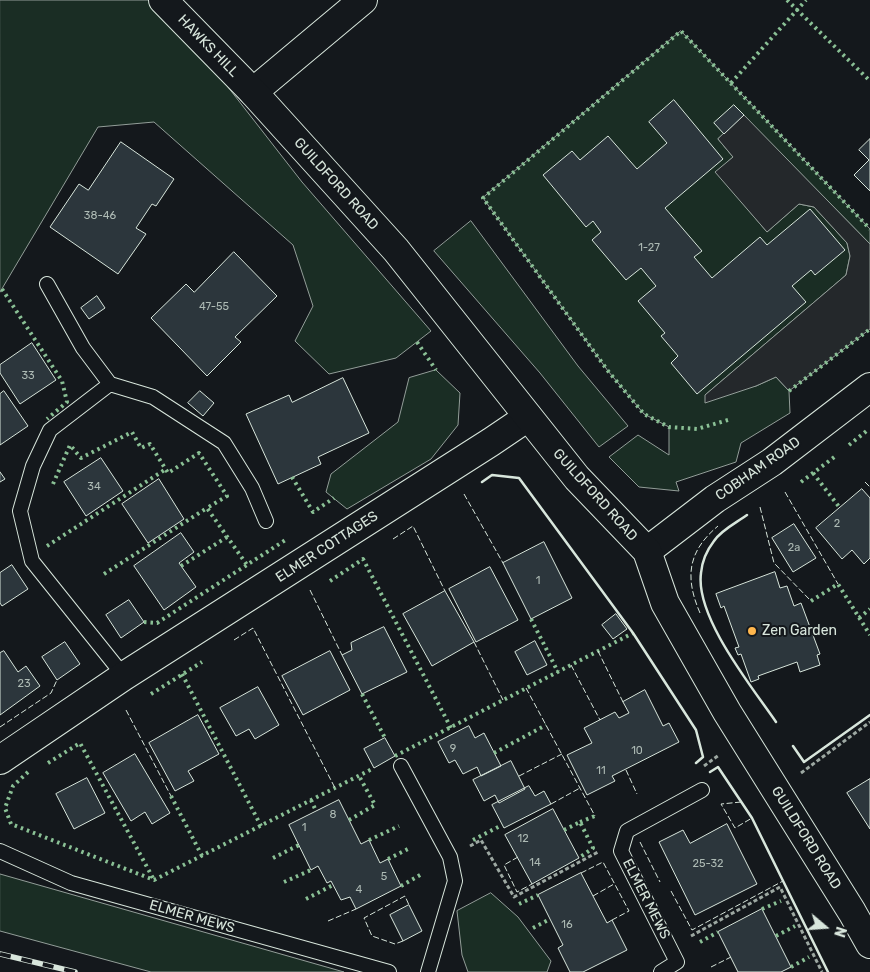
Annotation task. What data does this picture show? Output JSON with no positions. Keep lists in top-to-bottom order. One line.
{"streets":{"main road":["HAWKS HILL","GUILDFORD ROAD","COBHAM ROAD","ELMER COTTAGES"],"lane":["ELMER MEWS"]},"crossings":[["HAWKS HILL","GUILDFORD ROAD"],["GUILDFORD ROAD","COBHAM ROAD"],["GUILDFORD ROAD","ELMER COTTAGES"]],"places":["Zen Garden"],"house_numbers":["38-46","1-27","47-55","33","34","2","2a","1","23","9","10","11","8","1","12","14","25-32","5","4","16"],"north":"right"}
